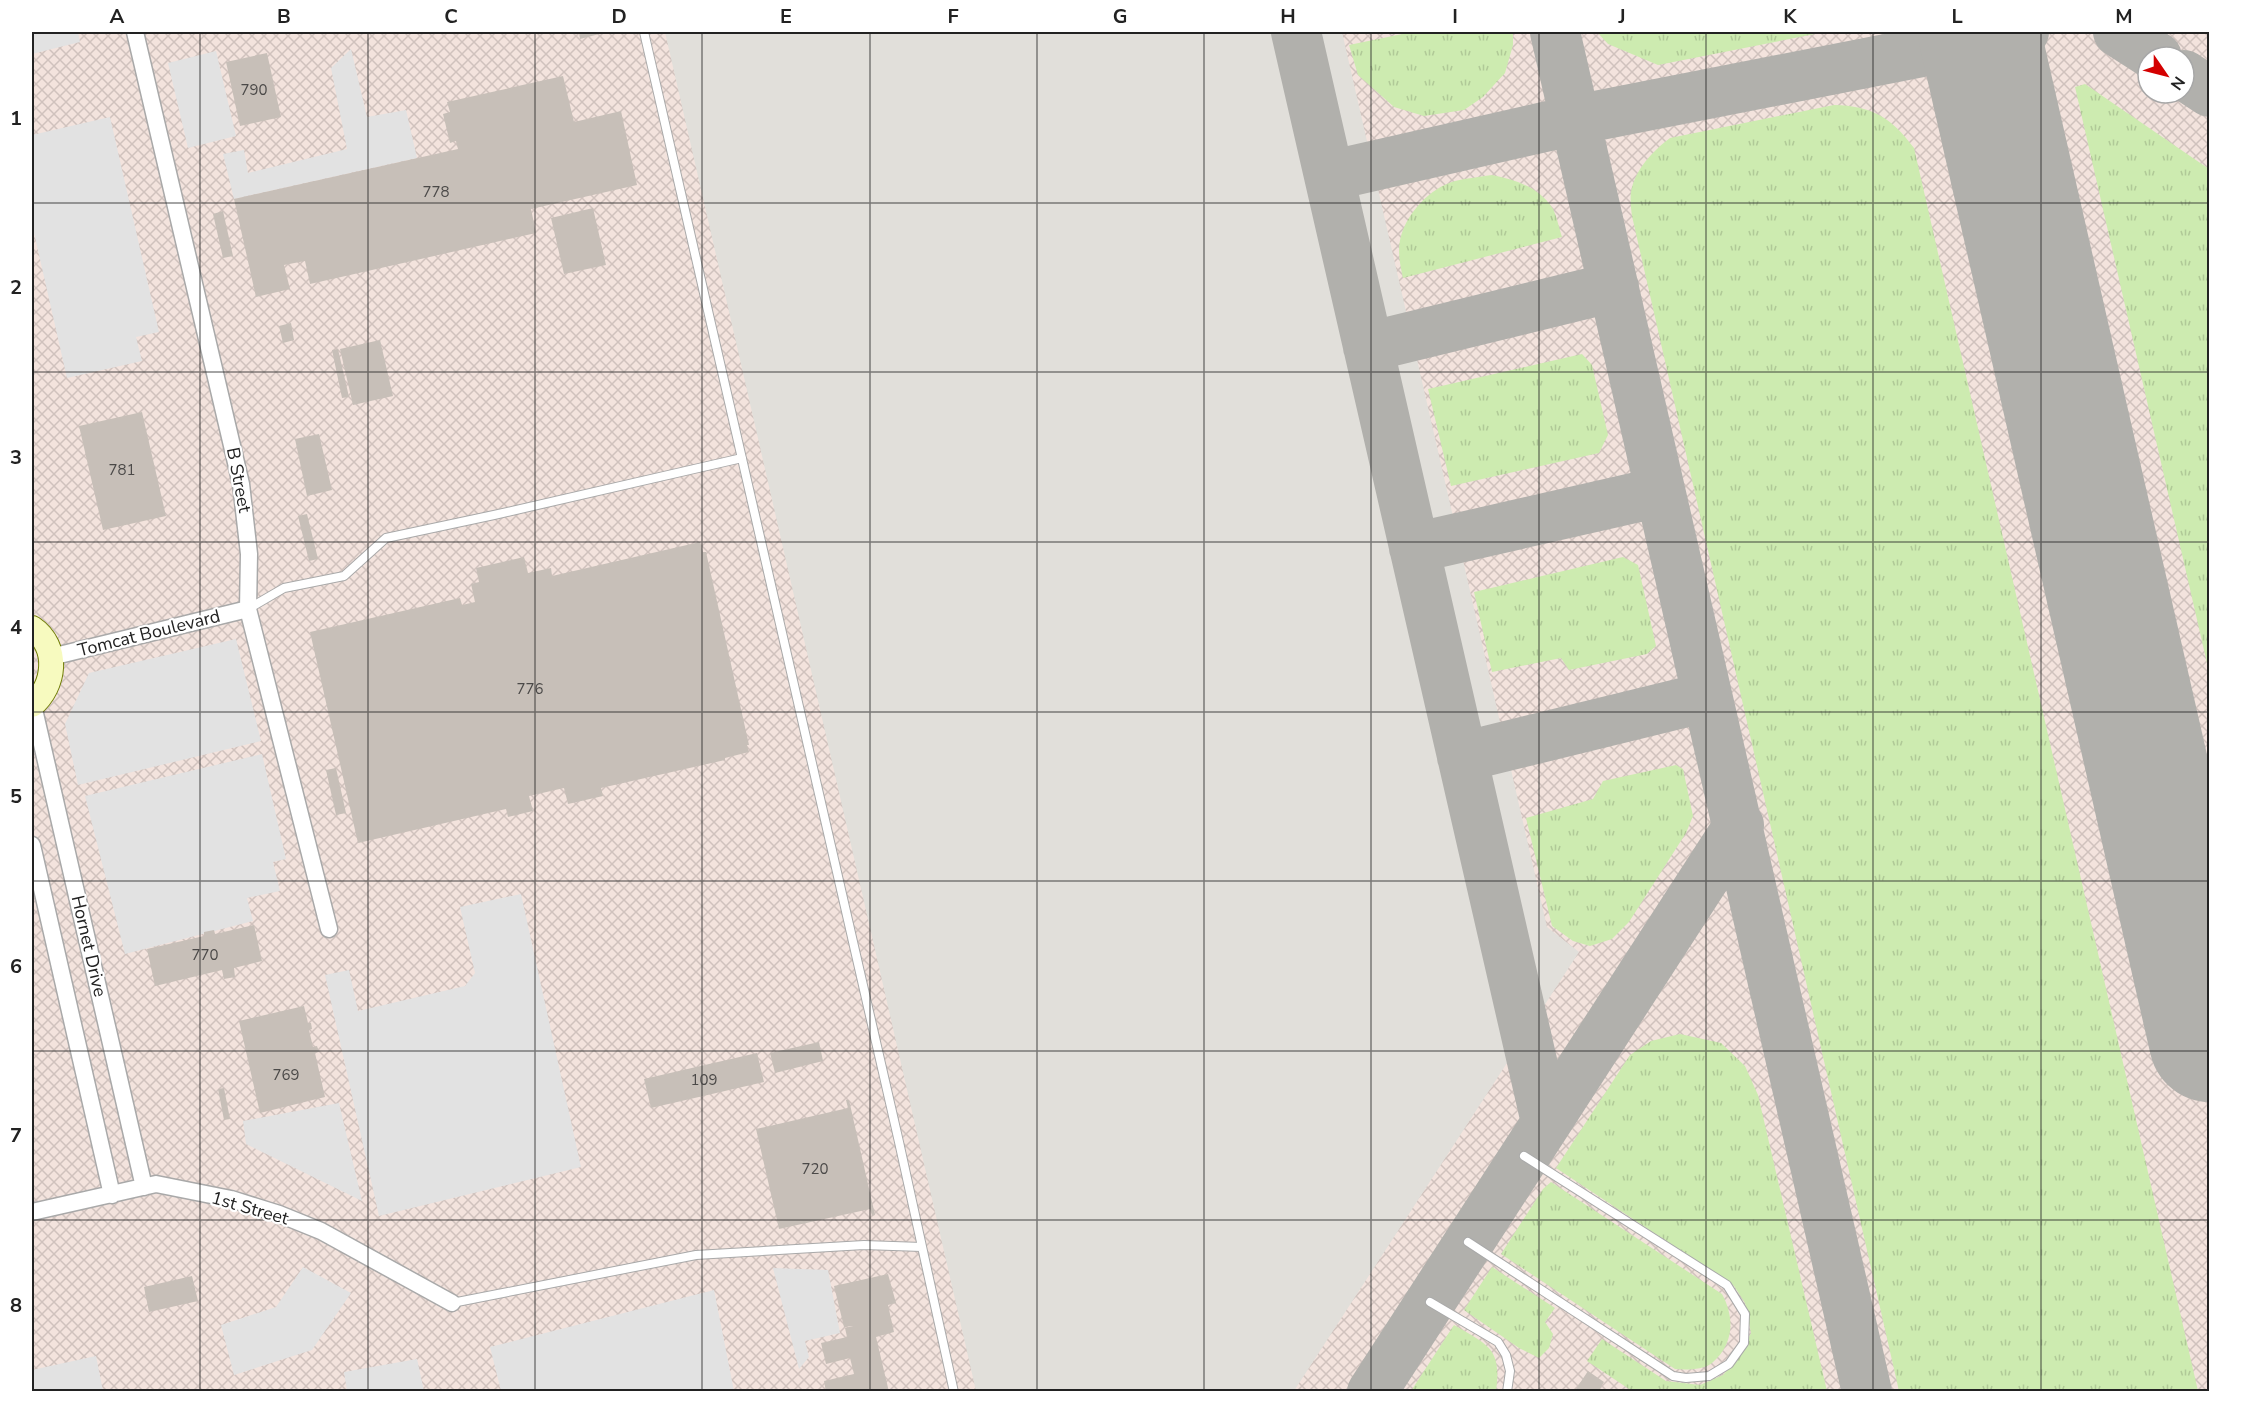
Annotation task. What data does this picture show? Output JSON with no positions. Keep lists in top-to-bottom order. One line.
{"streets":{"street":["B Street","Tomcat Boulevard","Hornet Drive","1st Street"]},"crossings":[["B Street","Tomcat Boulevard"],["Hornet Drive","1st Street"]],"house_numbers":["790","778","781","776","770","769","109","720"],"north":"bottom right","grid":{"columns":["A","B","C","D","E","F","G","H","I","J","K","L","M"],"rows":["1","2","3","4","5","6","7","8"]}}
